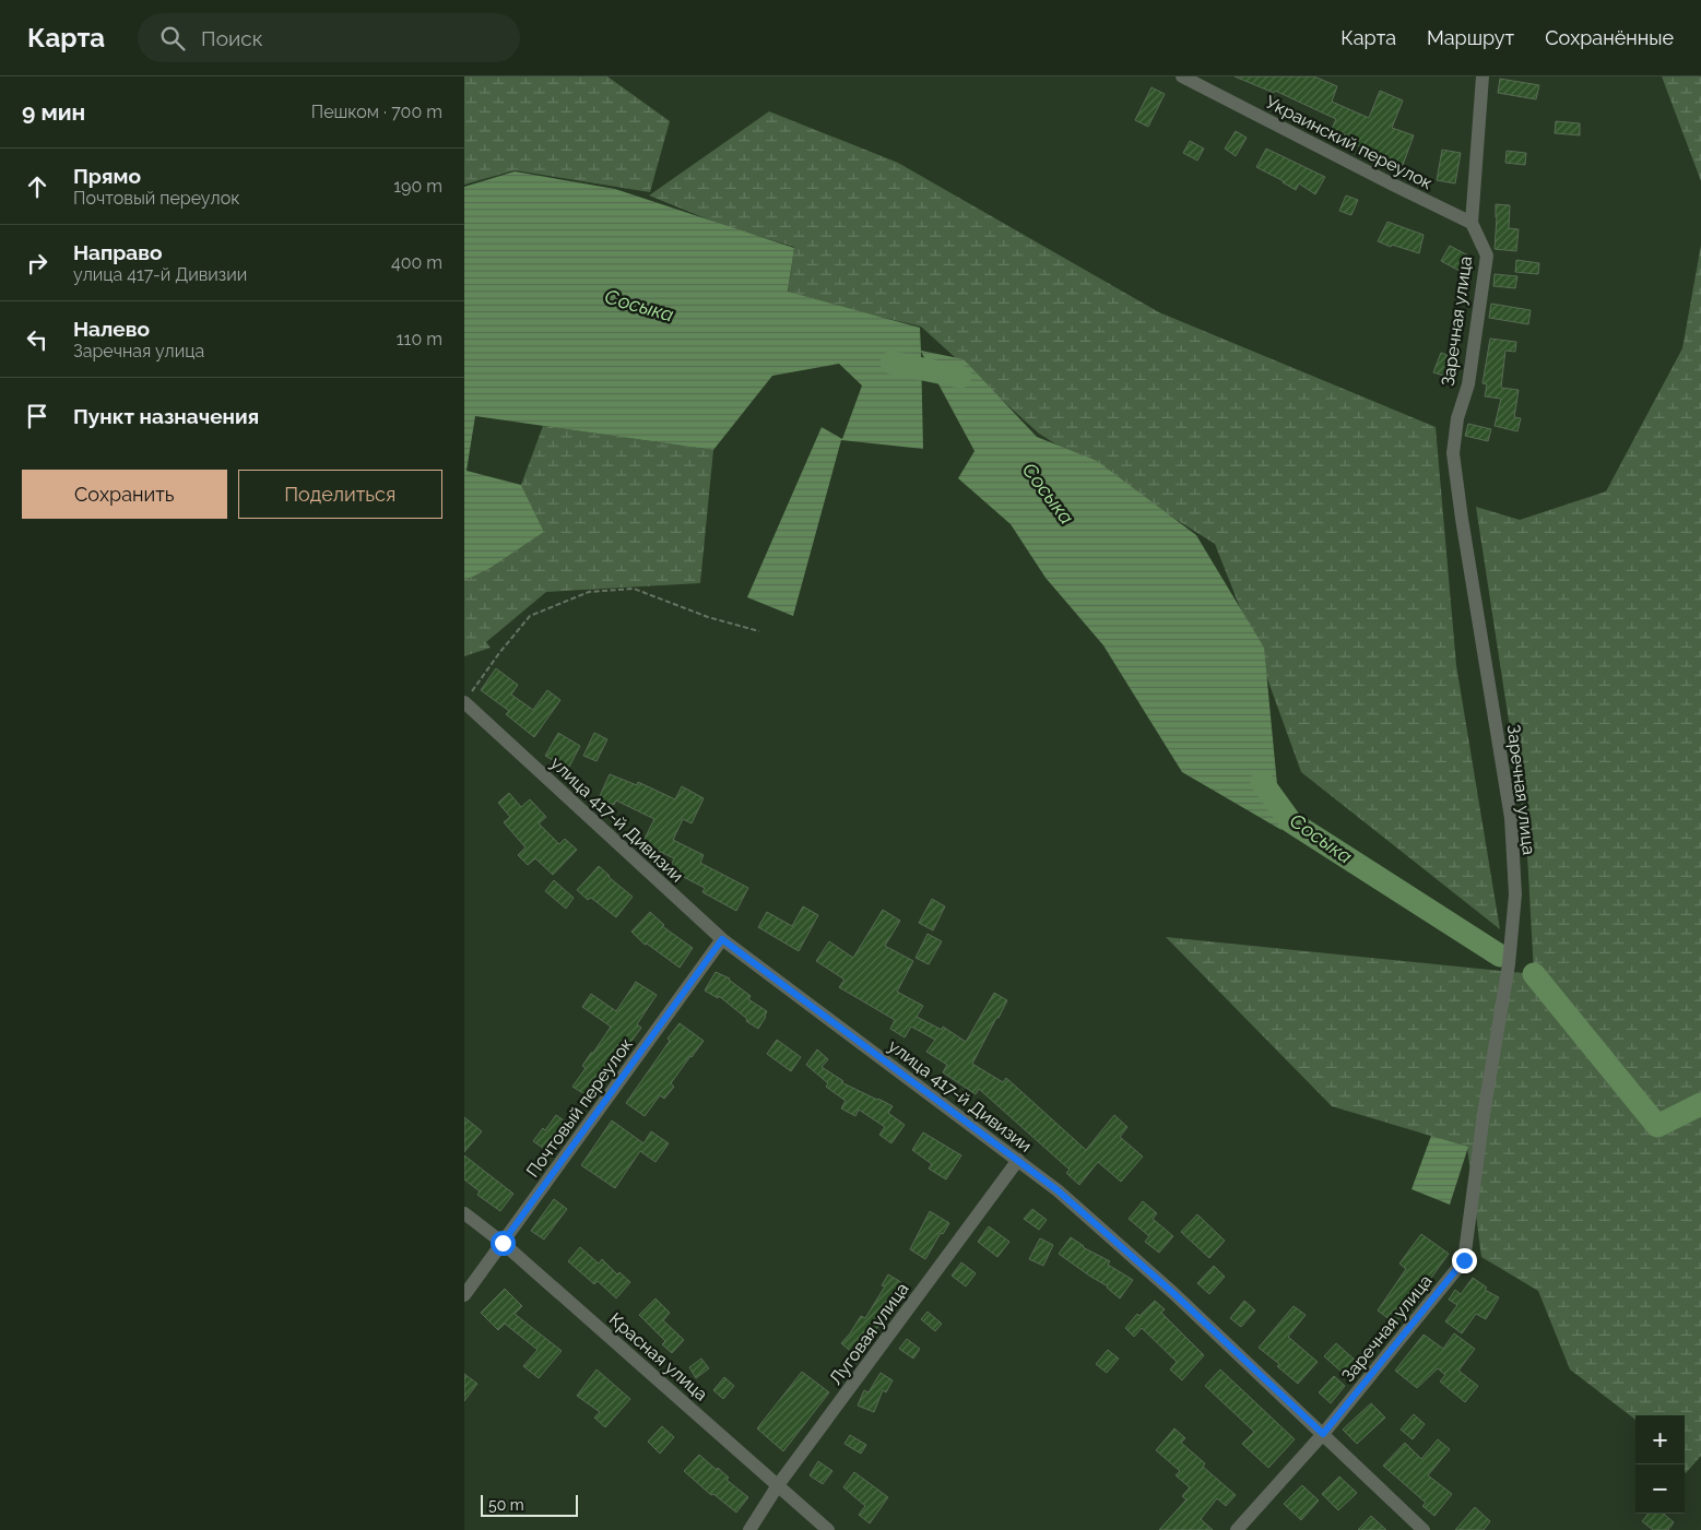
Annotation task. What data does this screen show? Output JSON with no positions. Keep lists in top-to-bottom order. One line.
{"streets":{"street":["Украинский переулок","Заречная улица","улица 417-й Дивизии","Почтовый переулок","Луговая улица","Красная улица"]},"crossings":[["Украинский переулок","Заречная улица"],["Заречная улица","улица 417-й Дивизии"],["улица 417-й Дивизии","Почтовый переулок"],["улица 417-й Дивизии","Луговая улица"],["Почтовый переулок","Красная улица"],["Луговая улица","Красная улица"]],"water":["Сосыка"],"scale_bar":"50 m","page":{"header":"Карта","search":"Поиск","nav":["Карта","Маршрут","Сохранённые"],"heading":["9 мин","Пешком · 700 m"],"list":[["Прямо","Почтовый переулок","190 m"],["Направо","улица 417-й Дивизии","400 m"],["Налево","Заречная улица","110 m"],"Пункт назначения"],"buttons":["Сохранить","Поделиться"],"map_buttons":["+","−"],"scale":"50 m"}}
